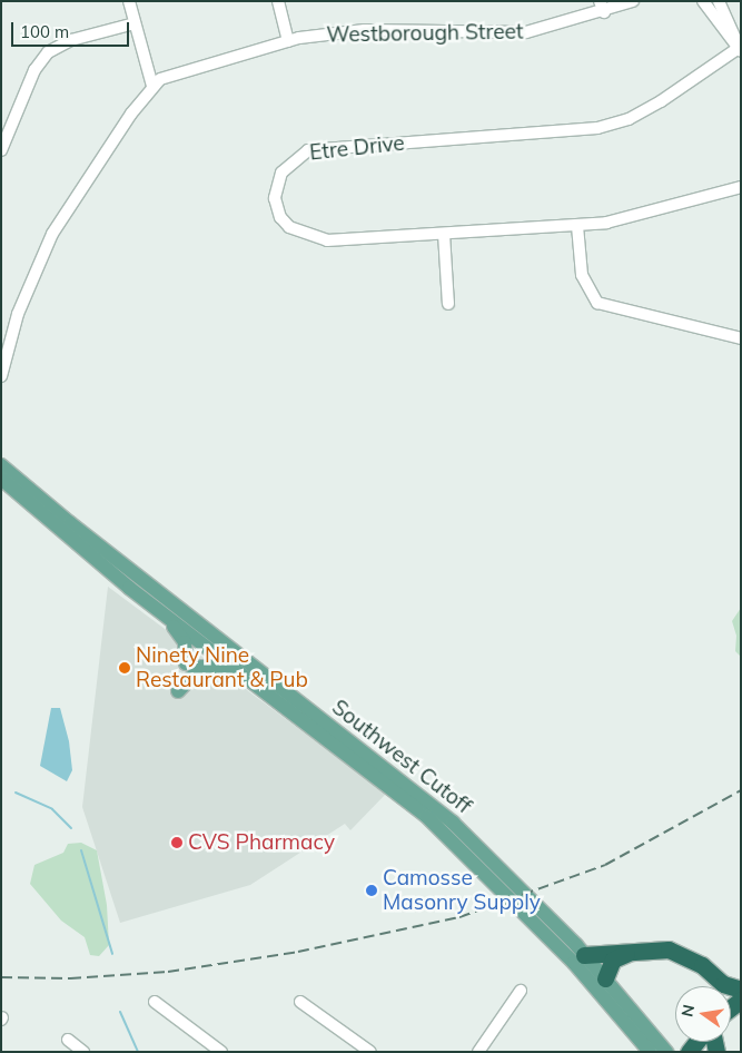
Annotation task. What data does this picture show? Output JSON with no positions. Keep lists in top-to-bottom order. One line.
{"streets":{"main road":["Southwest Cutoff"],"street":["Westborough Street","Etre Drive"]},"places":["Ninety Nine Restaurant & Pub","CVS Pharmacy","Camosse Masonry Supply"],"scale_bar":"100 m","north":"left"}
